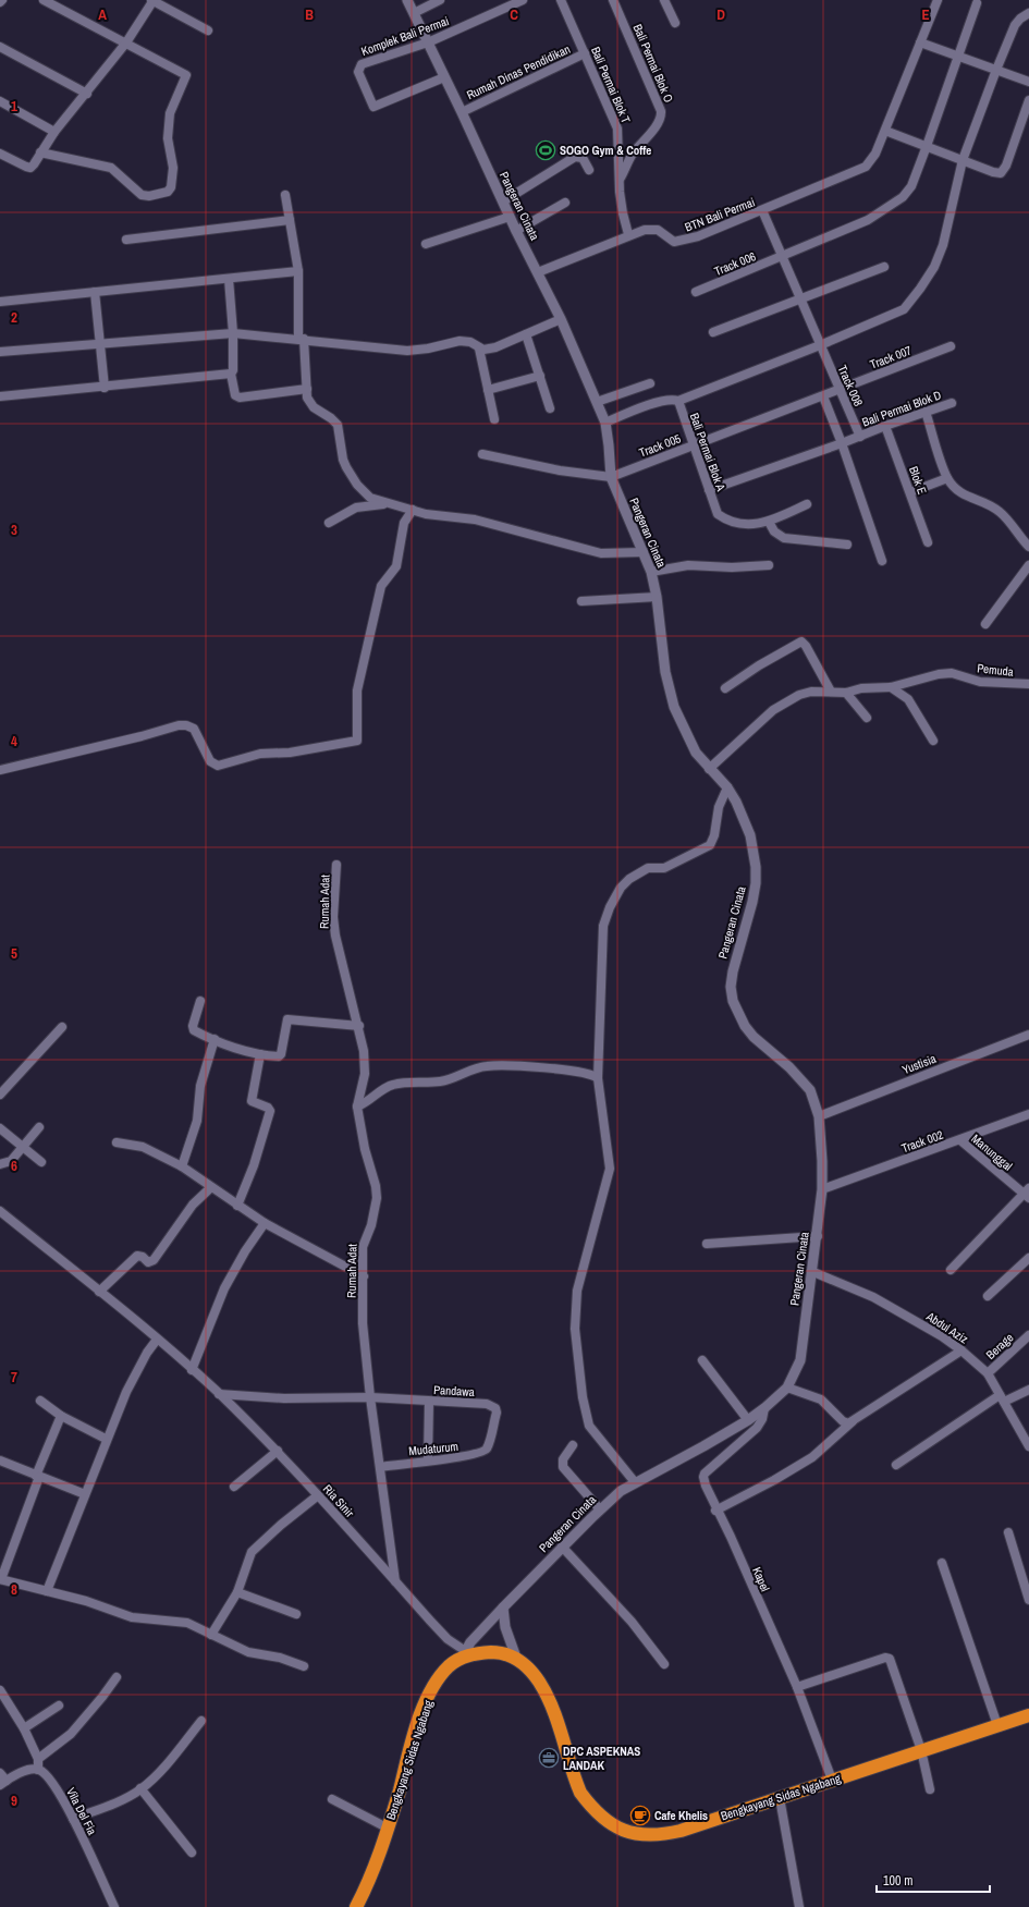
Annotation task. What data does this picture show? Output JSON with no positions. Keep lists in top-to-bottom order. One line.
{"streets":{"highway":["Bengkayang Sidas Ngabang"],"street":["Komplek Bali Permai","Bali Permai Blok O","Rumah Dinas Pendidikan","Bali Permai Blok T","Pangeran Cinata","BTN Bali Permai","Track 006","Track 007","Track 008","Bali Permai Blok D","Track 005","Bali Permai Blok A","Blok E","Pemuda","Rumah Adat","Yustisia","Track 002","Manunggal","Abdul Aziz","Berage","Pandawa","Mudaturum","Ria Sinir","Kapel","Vila Del Fia"]},"crossings":[["Komplek Bali Permai","Pangeran Cinata"],["Bali Permai Blok O","Bali Permai Blok T"],["Rumah Dinas Pendidikan","Bali Permai Blok T"],["Rumah Dinas Pendidikan","Pangeran Cinata"],["Bali Permai Blok T","BTN Bali Permai"],["Pangeran Cinata","BTN Bali Permai"],["Pangeran Cinata","Track 005"],["Pangeran Cinata","Yustisia"],["Pangeran Cinata","Track 002"],["Pangeran Cinata","Abdul Aziz"],["Pangeran Cinata","Ria Sinir"],["Pangeran Cinata","Kapel"],["Pangeran Cinata","Bengkayang Sidas Ngabang"],["BTN Bali Permai","Track 008"],["Track 006","Track 008"],["Track 007","Track 008"],["Track 007","Track 005"],["Track 008","Bali Permai Blok D"],["Track 008","Track 005"],["Track 008","Bali Permai Blok A"],["Bali Permai Blok D","Blok E"],["Track 005","Bali Permai Blok A"],["Rumah Adat","Pandawa"],["Rumah Adat","Mudaturum"],["Rumah Adat","Ria Sinir"],["Track 002","Manunggal"],["Abdul Aziz","Berage"],["Pandawa","Mudaturum"],["Pandawa","Ria Sinir"],["Ria Sinir","Bengkayang Sidas Ngabang"],["Kapel","Bengkayang Sidas Ngabang"]],"places":{"sports":["SOGO Gym & Coffe"],"office":["DPC ASPEKNAS LANDAK"],"cafe":["Cafe Khelis"]},"scale_bar":"100 m","grid":{"columns":["A","B","C","D","E"],"rows":["1","2","3","4","5","6","7","8","9"]}}
